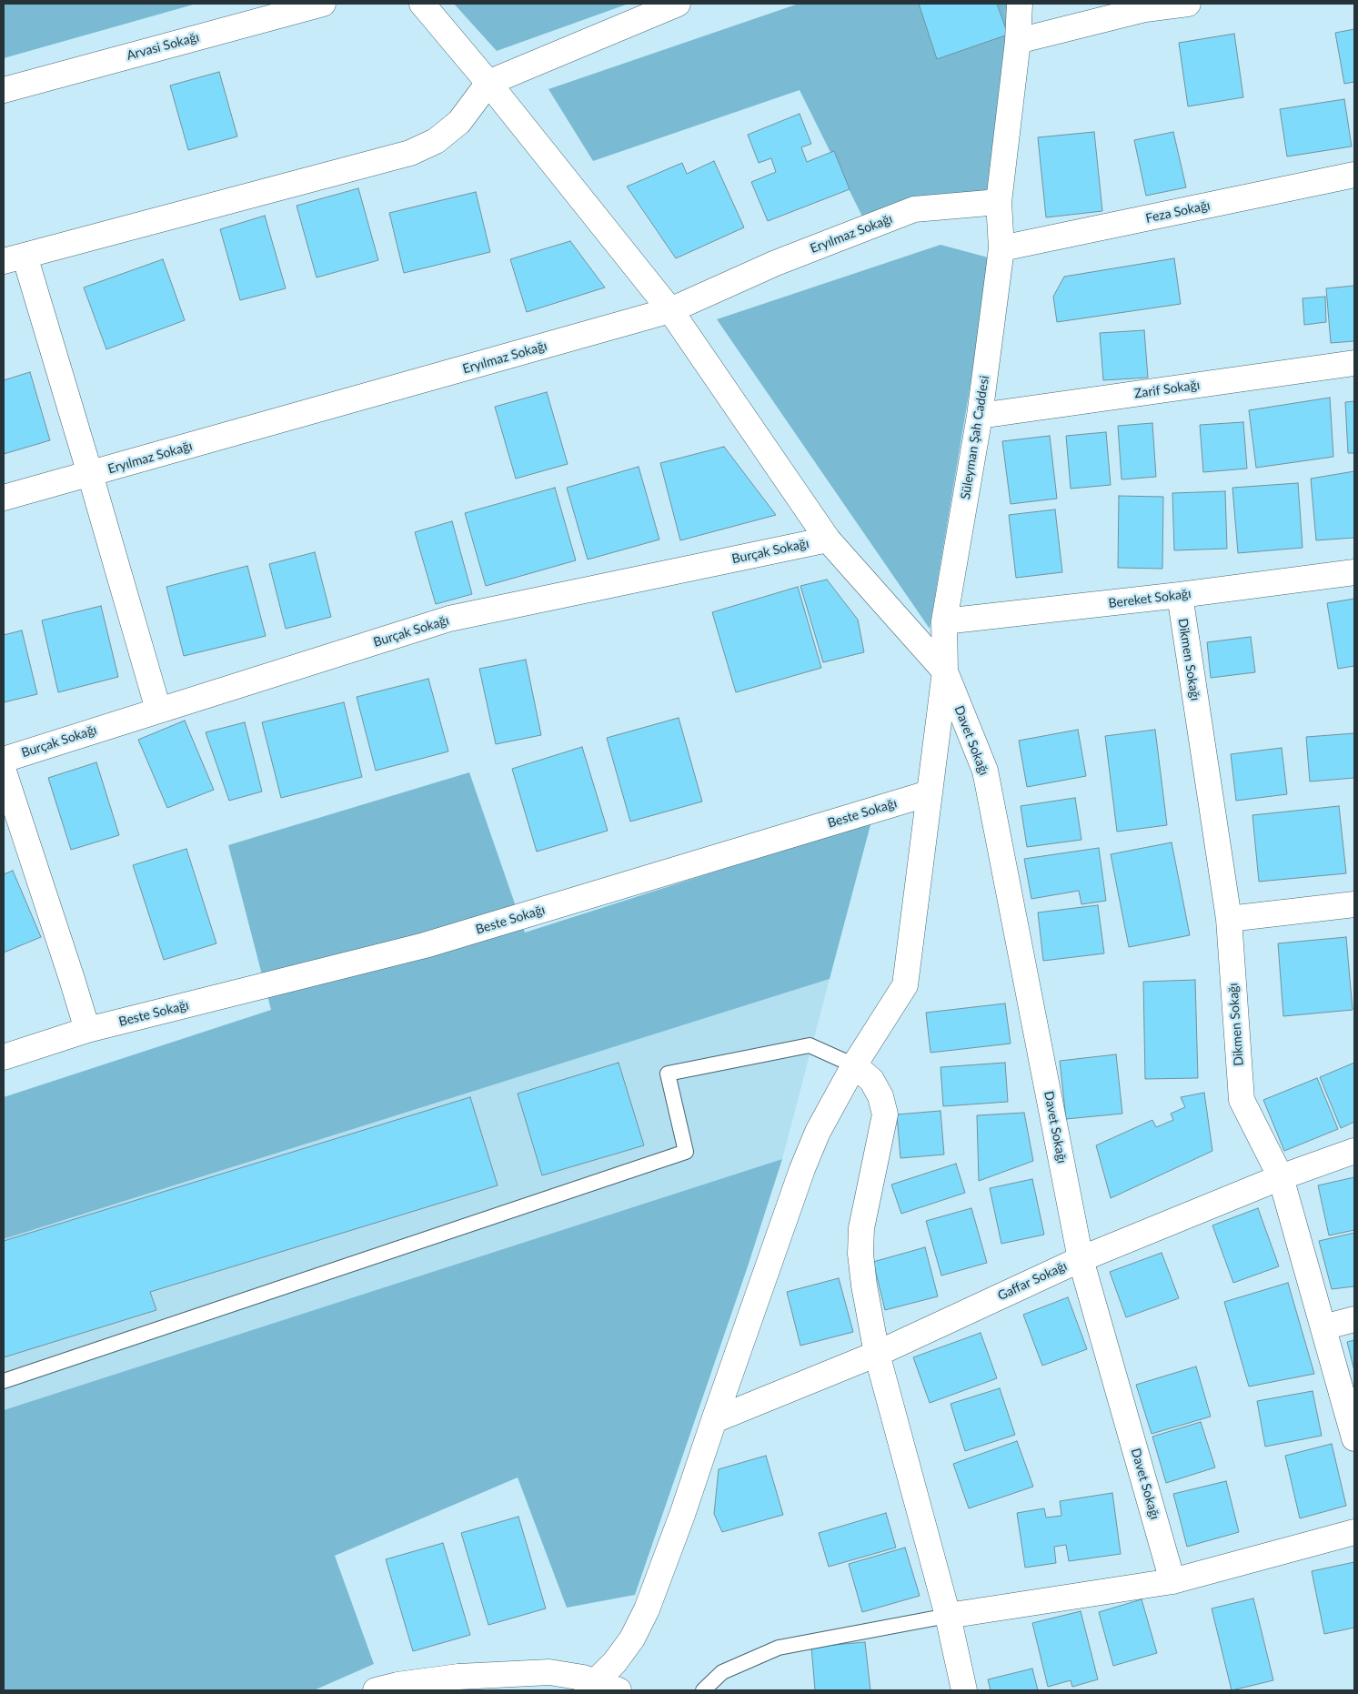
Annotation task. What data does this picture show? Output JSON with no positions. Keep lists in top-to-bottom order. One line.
{"streets":{"street":["Arvasi Sokağı","Feza Sokağı","Eryılmaz Sokağı","Zarif Sokağı","Süleyman Şah Caddesi","Burçak Sokağı","Bereket Sokağı","Dikmen Sokağı","Davet Sokağı","Beste Sokağı","Gaffar Sokağı"]},"crossings":[["Feza Sokağı","Süleyman Şah Caddesi"],["Eryılmaz Sokağı","Süleyman Şah Caddesi"],["Zarif Sokağı","Süleyman Şah Caddesi"],["Süleyman Şah Caddesi","Bereket Sokağı"],["Süleyman Şah Caddesi","Davet Sokağı"],["Bereket Sokağı","Dikmen Sokağı"],["Dikmen Sokağı","Gaffar Sokağı"],["Davet Sokağı","Gaffar Sokağı"]]}
